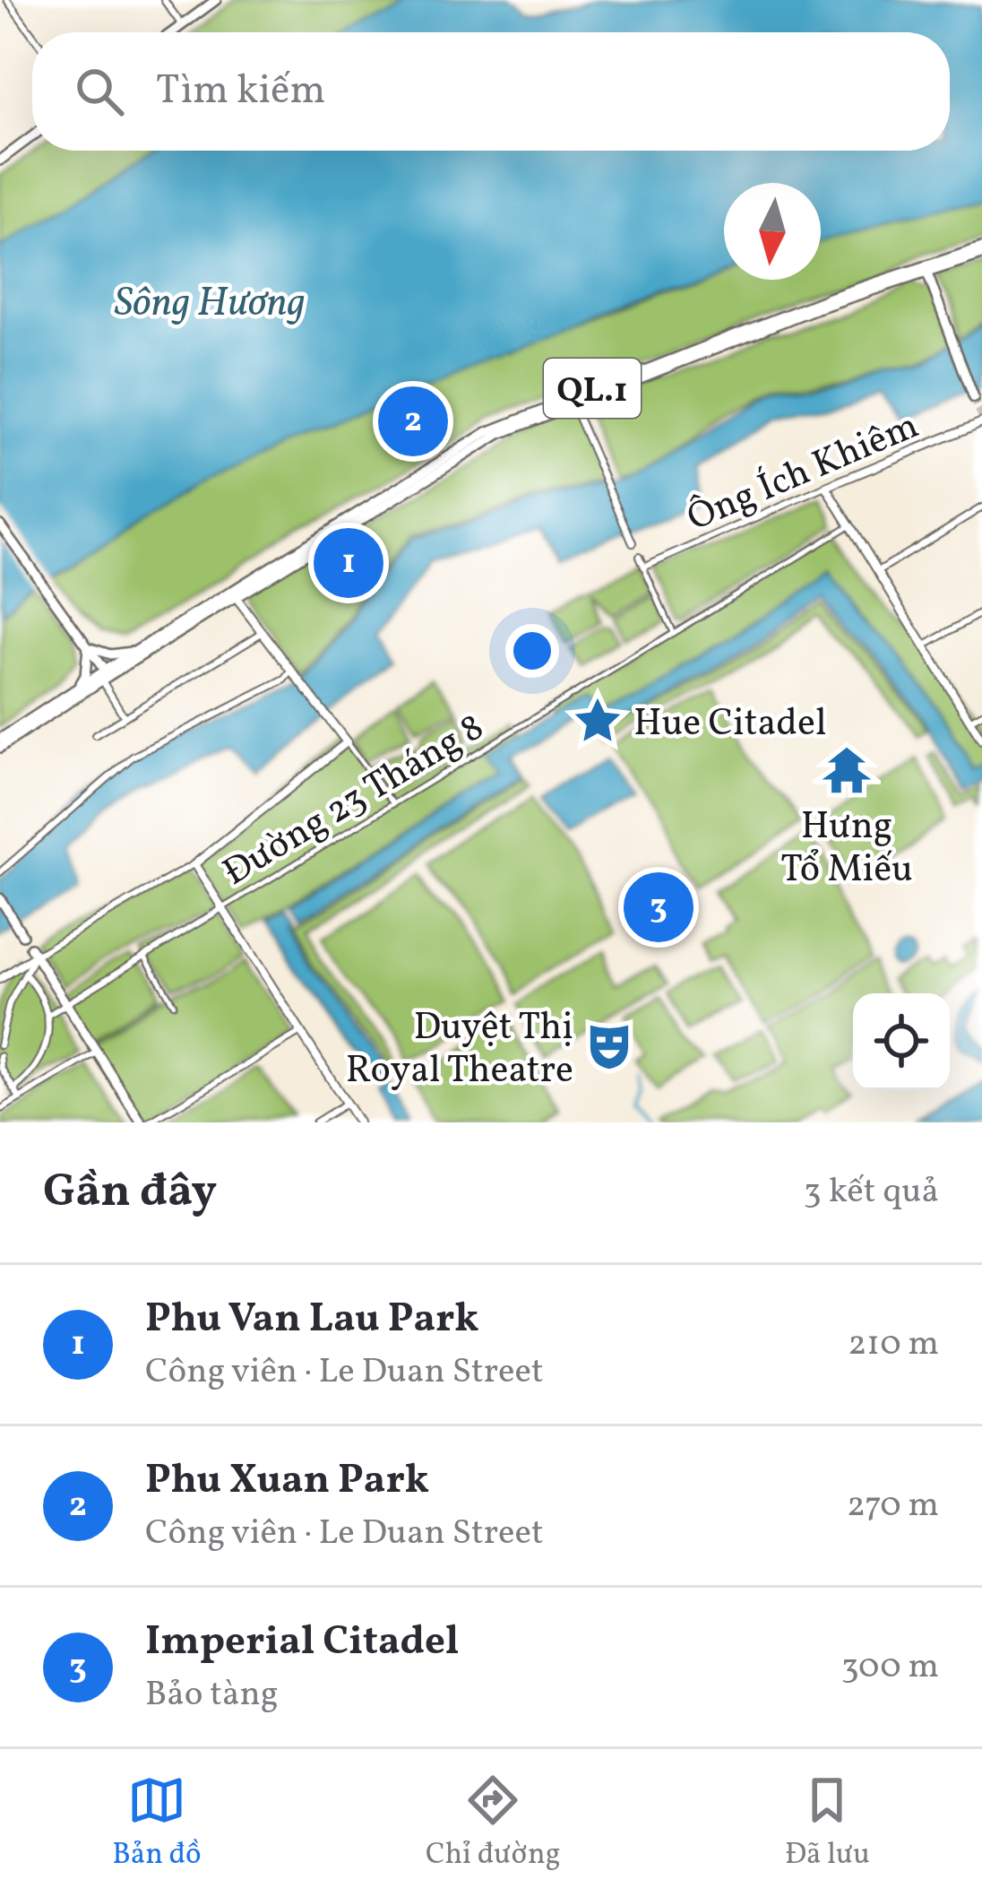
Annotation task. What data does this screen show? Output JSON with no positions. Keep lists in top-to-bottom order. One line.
{"streets":{"main road":["QL.1"],"street":["Ông Ích Khiêm","Đường 23 Tháng 8"]},"water":["Sông Hương"],"places":{"place":["Hue Citadel"],"temple":["Hưng Tổ Miếu"],"theatre":["Duyệt Thị Royal Theatre"]},"north":"bottom","page":{"search":"Tìm kiếm","pins":["2","1","3"],"heading":["Gần đây","3 kết quả"],"list":[{"mark":"1","name":"Phu Van Lau Park","note":"Công viên · Le Duan Street","value":"210 m"},{"mark":"2","name":"Phu Xuan Park","note":"Công viên · Le Duan Street","value":"270 m"},{"mark":"3","name":"Imperial Citadel","note":"Bảo tàng","value":"300 m"}],"nav":["Bản đồ","Chỉ đường","Đã lưu"]}}
